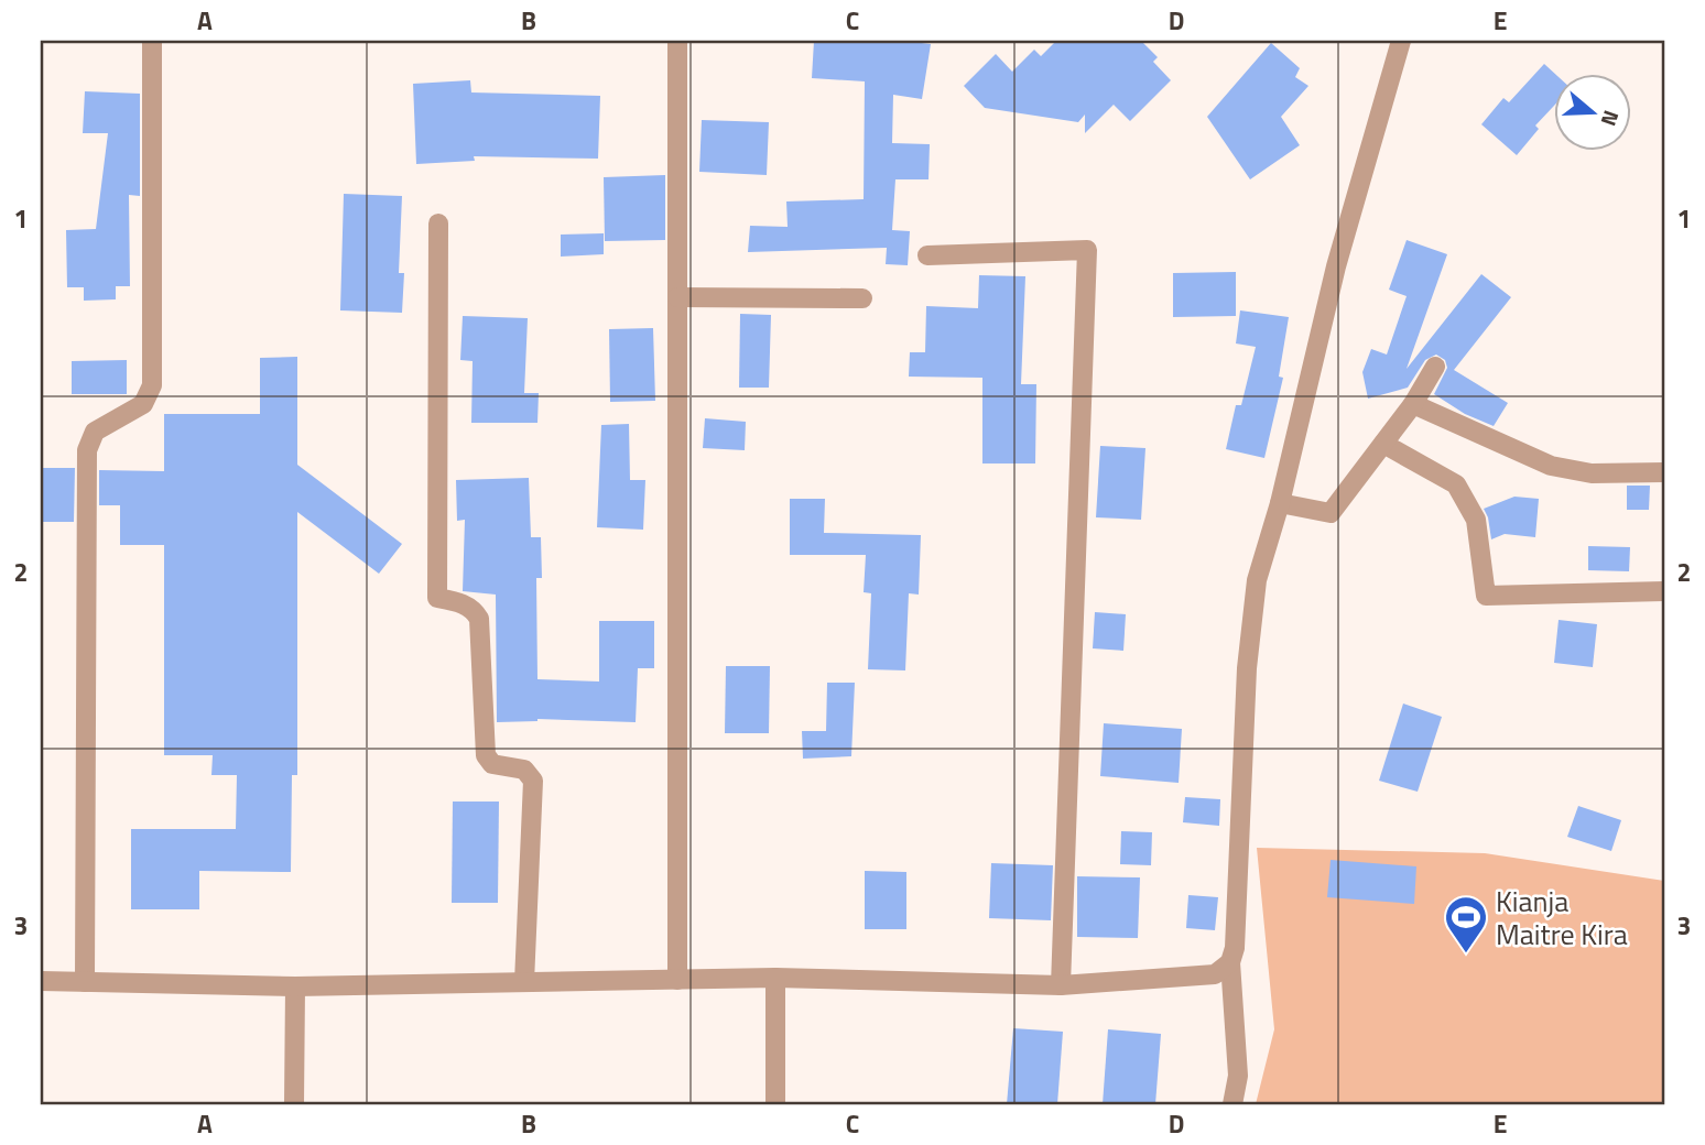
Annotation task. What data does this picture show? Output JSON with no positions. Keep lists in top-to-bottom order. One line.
{"places":{"sports":["Kianja Maitre Kira"]},"north":"right","grid":{"columns":["A","B","C","D","E"],"rows":["1","2","3"]}}
